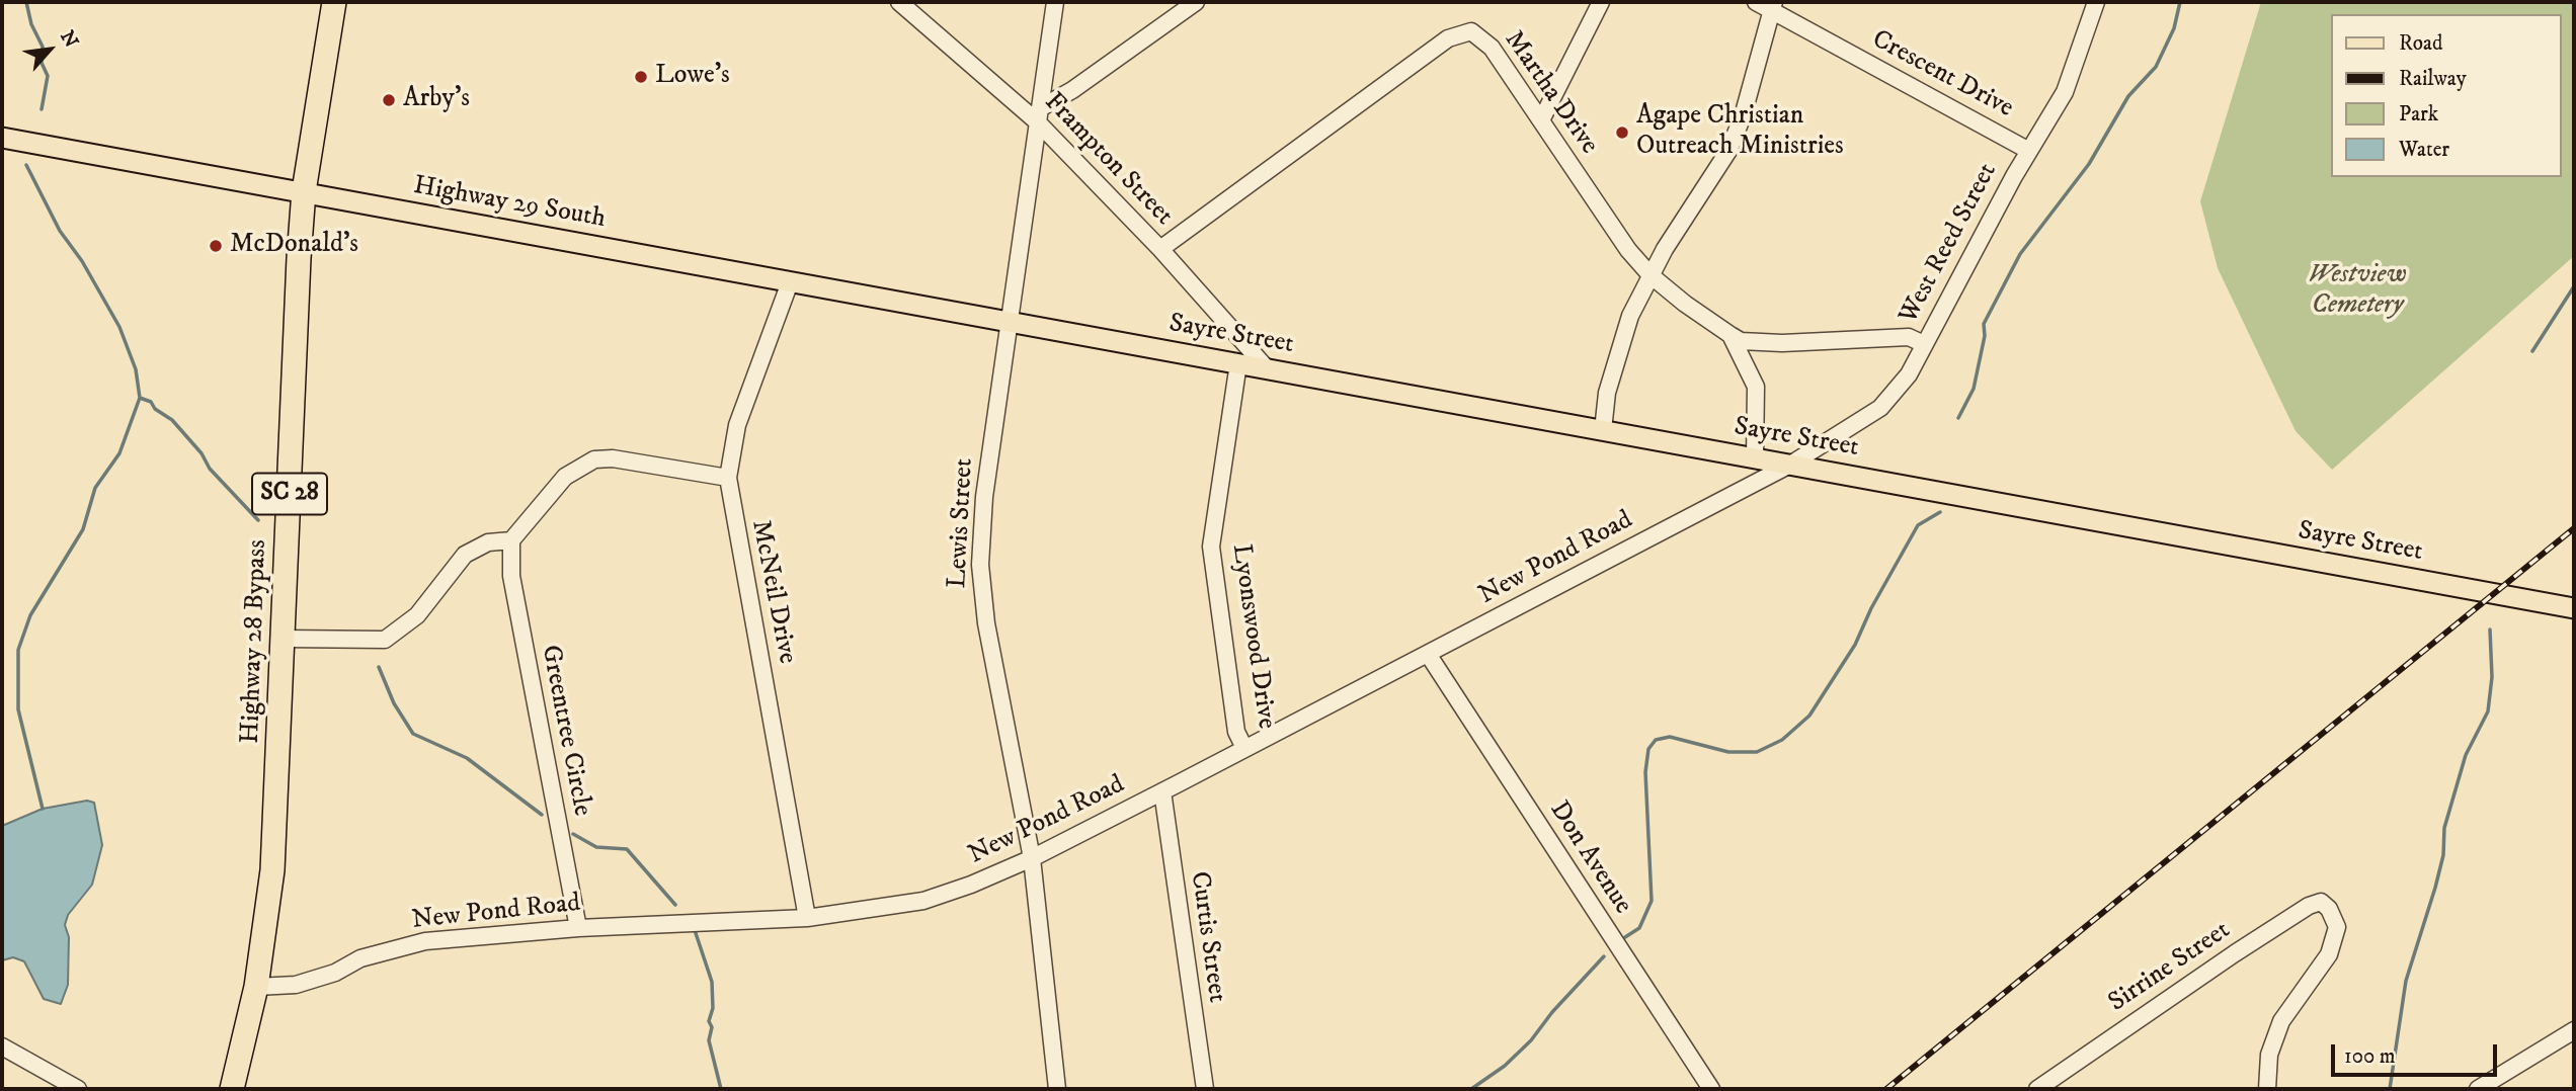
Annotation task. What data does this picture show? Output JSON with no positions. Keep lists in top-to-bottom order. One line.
{"streets":{"highway":["SC 28","Highway 28 Bypass"],"main road":["Highway 29 South","Sayre Street"],"street":["Crescent Drive","Martha Drive","Frampton Street","West Reed Street","Lewis Street","New Pond Road","McNeil Drive","Lyonswood Drive","Greentree Circle","Don Avenue","Curtis Street","Sirrine Street"]},"crossings":[["Crescent Drive","West Reed Street"],["Martha Drive","Frampton Street"],["Frampton Street","Sayre Street"],["Frampton Street","Lewis Street"],["Highway 29 South","Sayre Street"],["Highway 29 South","Lewis Street"],["Highway 29 South","McNeil Drive"],["Highway 29 South","Highway 28 Bypass"],["West Reed Street","Sayre Street"],["West Reed Street","New Pond Road"],["Sayre Street","Lewis Street"],["Sayre Street","New Pond Road"],["Sayre Street","Lyonswood Drive"],["SC 28","New Pond Road"],["SC 28","Highway 28 Bypass"],["Lewis Street","New Pond Road"],["New Pond Road","McNeil Drive"],["New Pond Road","Lyonswood Drive"],["New Pond Road","Highway 28 Bypass"],["New Pond Road","Greentree Circle"],["New Pond Road","Don Avenue"],["New Pond Road","Curtis Street"]],"parks":["Westview Cemetery"],"places":["Lowe's","Arby's","Agape Christian Outreach Ministries","McDonald's"],"legend":["Road","Railway","Park","Water"],"scale_bar":"100 m","north":"top right"}
